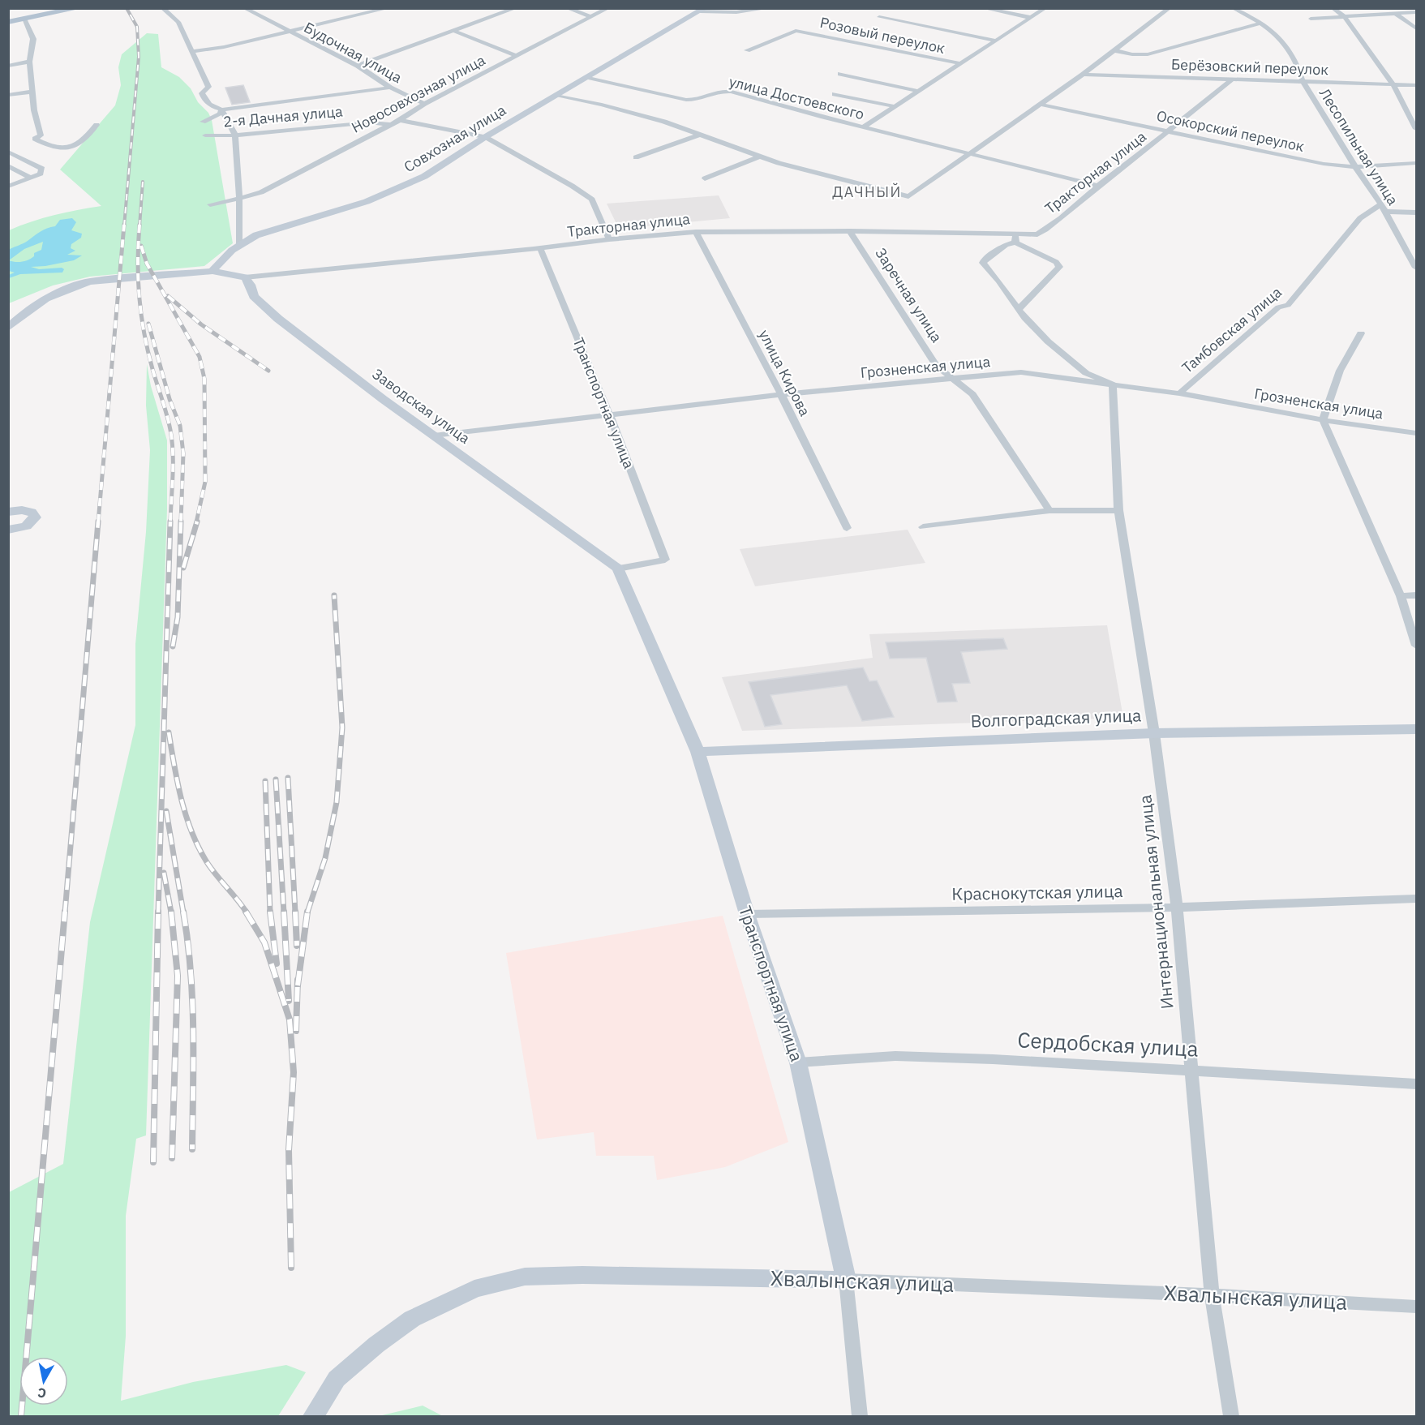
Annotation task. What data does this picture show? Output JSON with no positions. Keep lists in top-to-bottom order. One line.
{"streets":{"street":["Розовый переулок","Будочная улица","Берёзовский переулок","Новосовхозная улица","улица Достоевского","2-я Дачная улица","Осокорский переулок","Совхозная улица","Лесопильная улица","Тракторная улица","Заречная улица","Тамбовская улица","Грозненская улица","улица Кирова","Транспортная улица","Заводская улица","Волгоградская улица","Краснокутская улица","Интернациональная улица","Сердобская улица","Хвалынская улица"]},"crossings":[["Будочная улица","Новосовхозная улица"],["Берёзовский переулок","Лесопильная улица"],["Берёзовский переулок","Тракторная улица"],["Новосовхозная улица","2-я Дачная улица"],["улица Достоевского","Совхозная улица"],["улица Достоевского","Тракторная улица"],["Осокорский переулок","Лесопильная улица"],["Осокорский переулок","Тракторная улица"],["Лесопильная улица","Тамбовская улица"],["Тракторная улица","Заречная улица"],["Тракторная улица","Грозненская улица"],["Тракторная улица","улица Кирова"],["Тракторная улица","Транспортная улица"],["Тракторная улица","Заводская улица"],["Тракторная улица","Интернациональная улица"],["Заречная улица","Грозненская улица"],["Тамбовская улица","Грозненская улица"],["Грозненская улица","улица Кирова"],["Грозненская улица","Транспортная улица"],["Грозненская улица","Заводская улица"],["Грозненская улица","Интернациональная улица"],["Транспортная улица","Заводская улица"],["Транспортная улица","Волгоградская улица"],["Транспортная улица","Краснокутская улица"],["Транспортная улица","Сердобская улица"],["Транспортная улица","Хвалынская улица"],["Волгоградская улица","Интернациональная улица"],["Краснокутская улица","Интернациональная улица"],["Интернациональная улица","Сердобская улица"],["Интернациональная улица","Хвалынская улица"]],"districts":["ДАЧНЫЙ"],"north":"bottom"}
